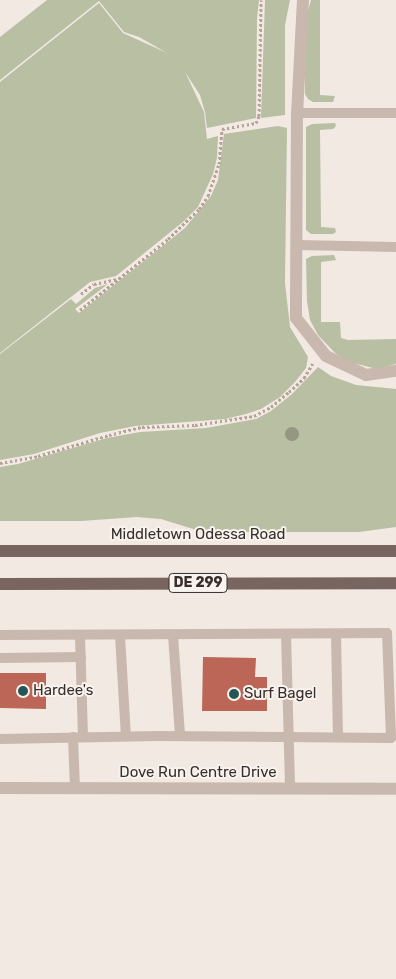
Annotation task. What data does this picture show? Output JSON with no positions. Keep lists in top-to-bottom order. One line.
{"streets":{"main road":["Middletown Odessa Road","DE 299"],"street":["Dove Run Centre Drive"]},"places":["Hardee's","Surf Bagel"]}
